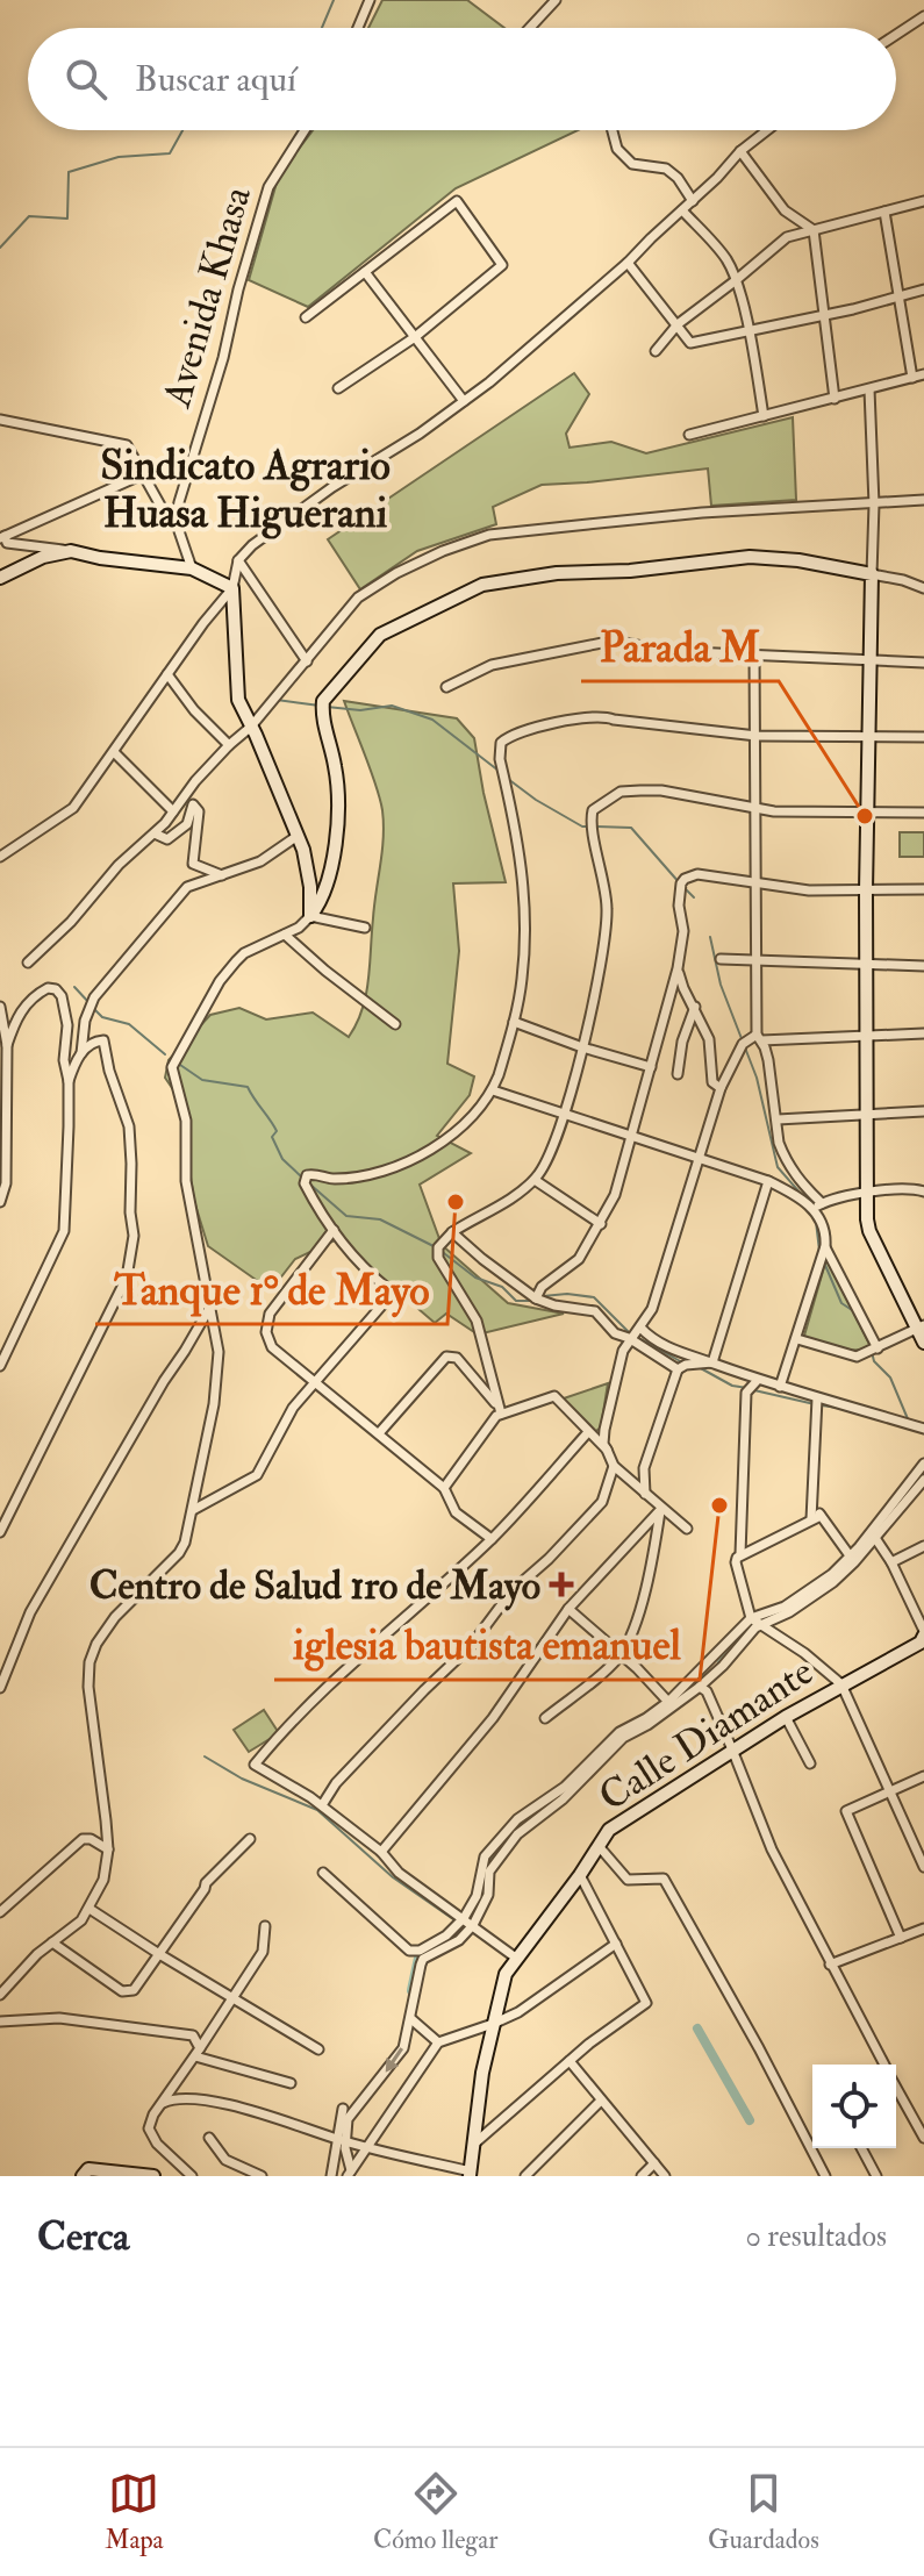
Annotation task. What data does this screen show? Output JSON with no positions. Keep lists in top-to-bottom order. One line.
{"streets":{"street":["Avenida Khasa","Calle Diamante"]},"districts":["Sindicato Agrario Huasa Higuerani"],"places":{"other":["Parada M","Tanque 1° de Mayo","iglesia bautista emanuel"],"health":["Centro de Salud 1ro de Mayo"]},"page":{"search":"Buscar aquí","heading":["Cerca","0 resultados"],"nav":["Mapa","Cómo llegar","Guardados"]}}
